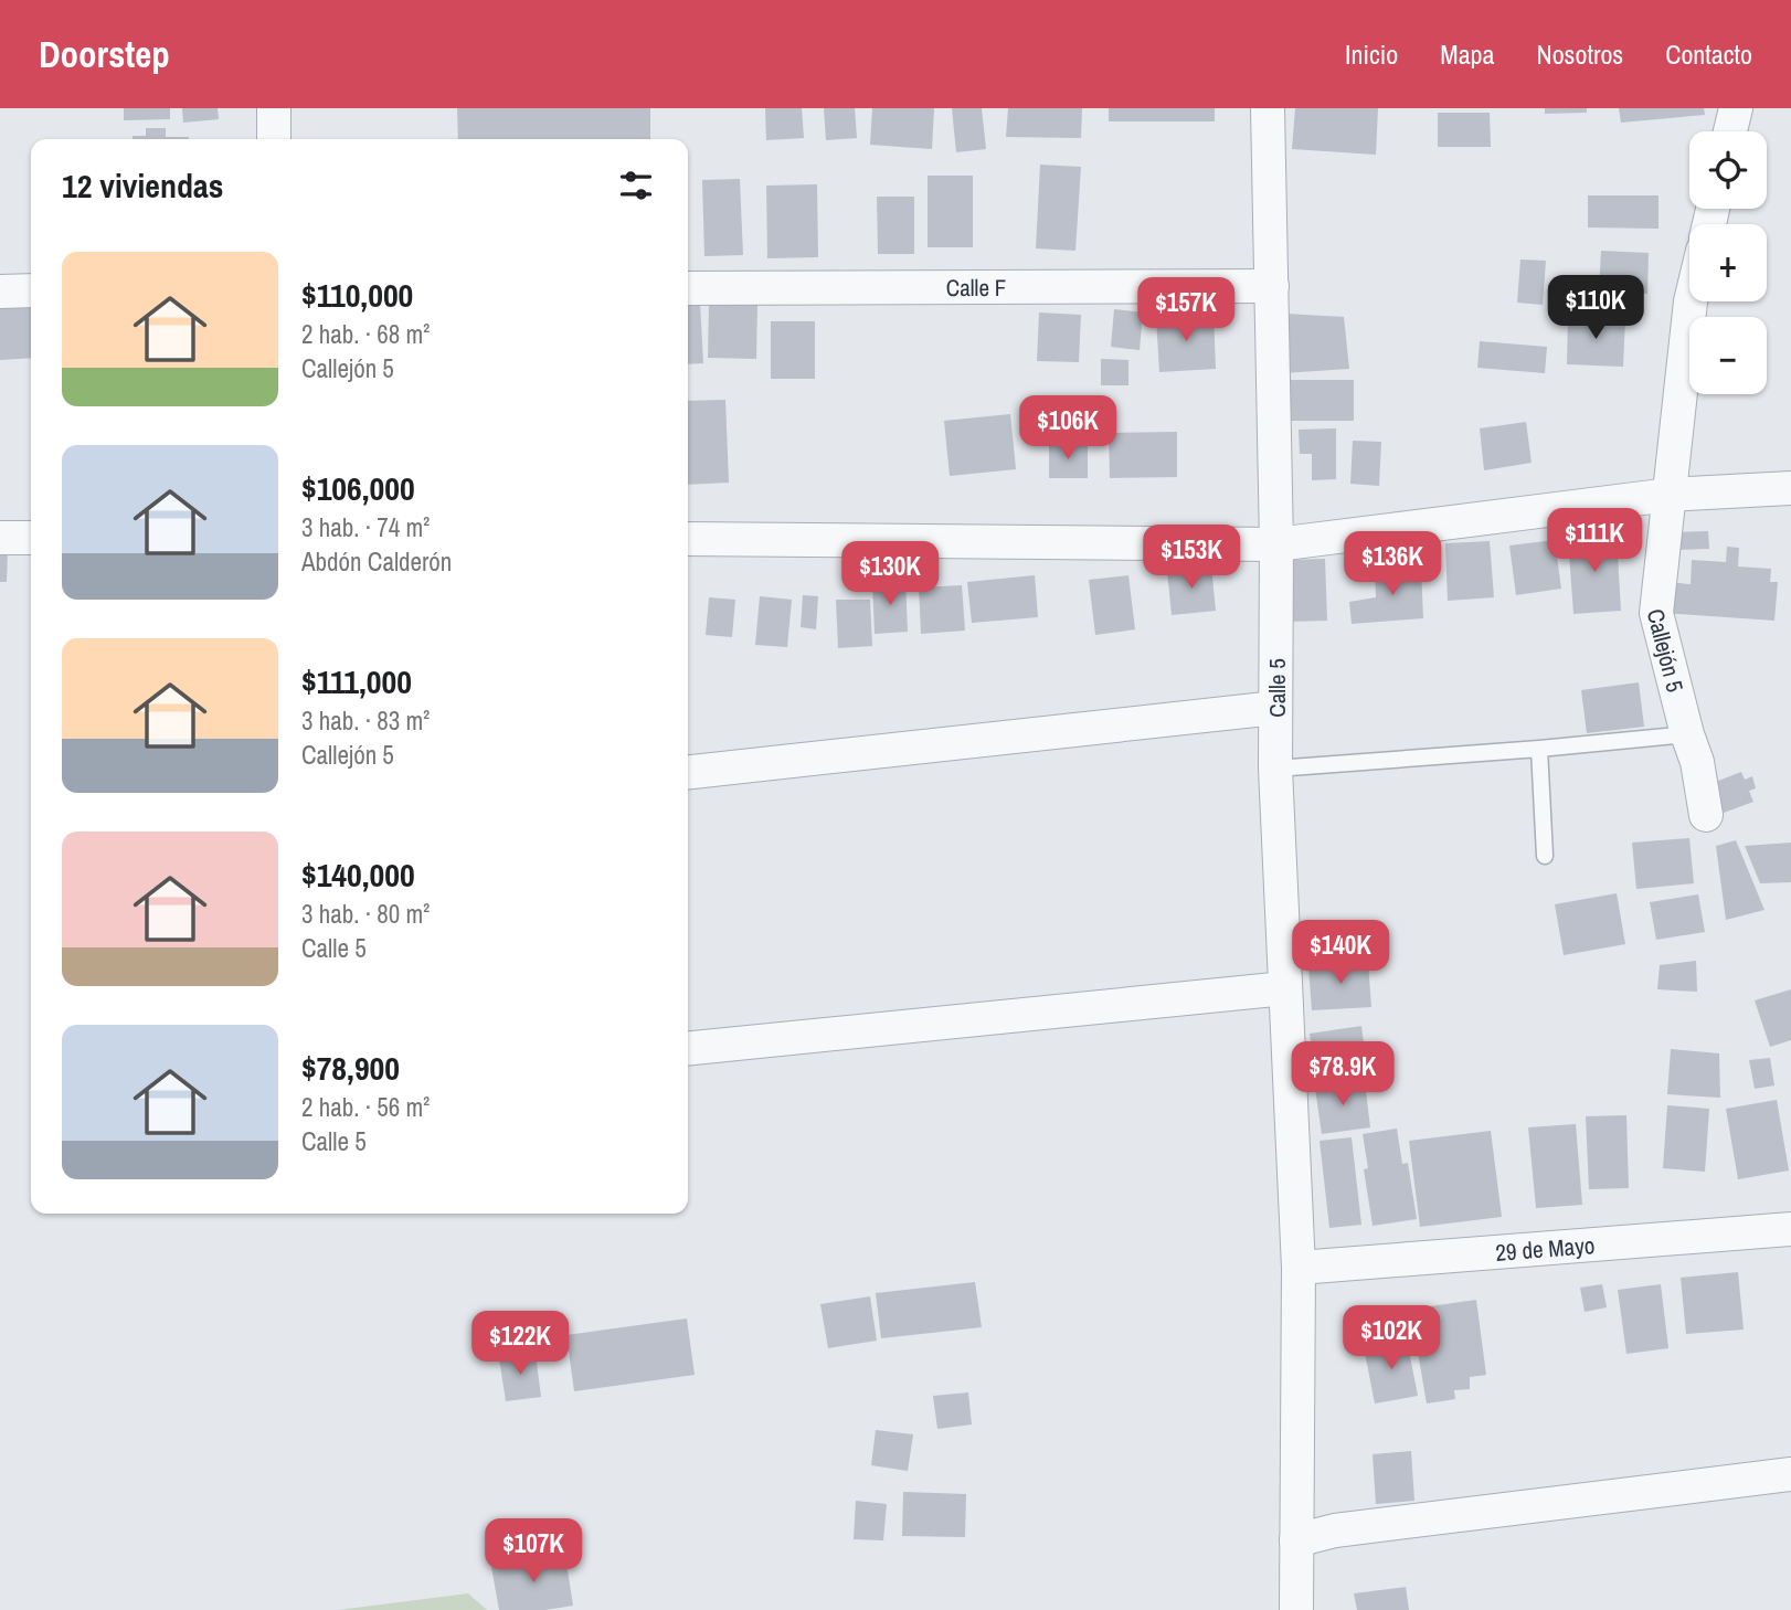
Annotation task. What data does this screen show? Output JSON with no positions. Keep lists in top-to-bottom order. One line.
{"streets":{"street":["Calle F","Callejón 5","Calle 5","29 de Mayo"]},"crossings":[["Calle F","Calle 5"],["Calle 5","29 de Mayo"]],"page":{"header":"Doorstep","nav":["Inicio","Mapa","Nosotros","Contacto"],"map_buttons":["+","−"],"heading":"12 viviendas","list":[{"name":"$110,000","note":"2 hab. · 68 m² · Callejón 5"},{"name":"$106,000","note":"3 hab. · 74 m² · Abdón Calderón"},{"name":"$111,000","note":"3 hab. · 83 m² · Callejón 5"},{"name":"$140,000","note":"3 hab. · 80 m² · Calle 5"},{"name":"$78,900","note":"2 hab. · 56 m² · Calle 5"}],"price":["$110K","$157K","$106K","$111K","$153K","$136K","$130K","$140K","$78.9K","$102K","$122K","$107K"]}}
